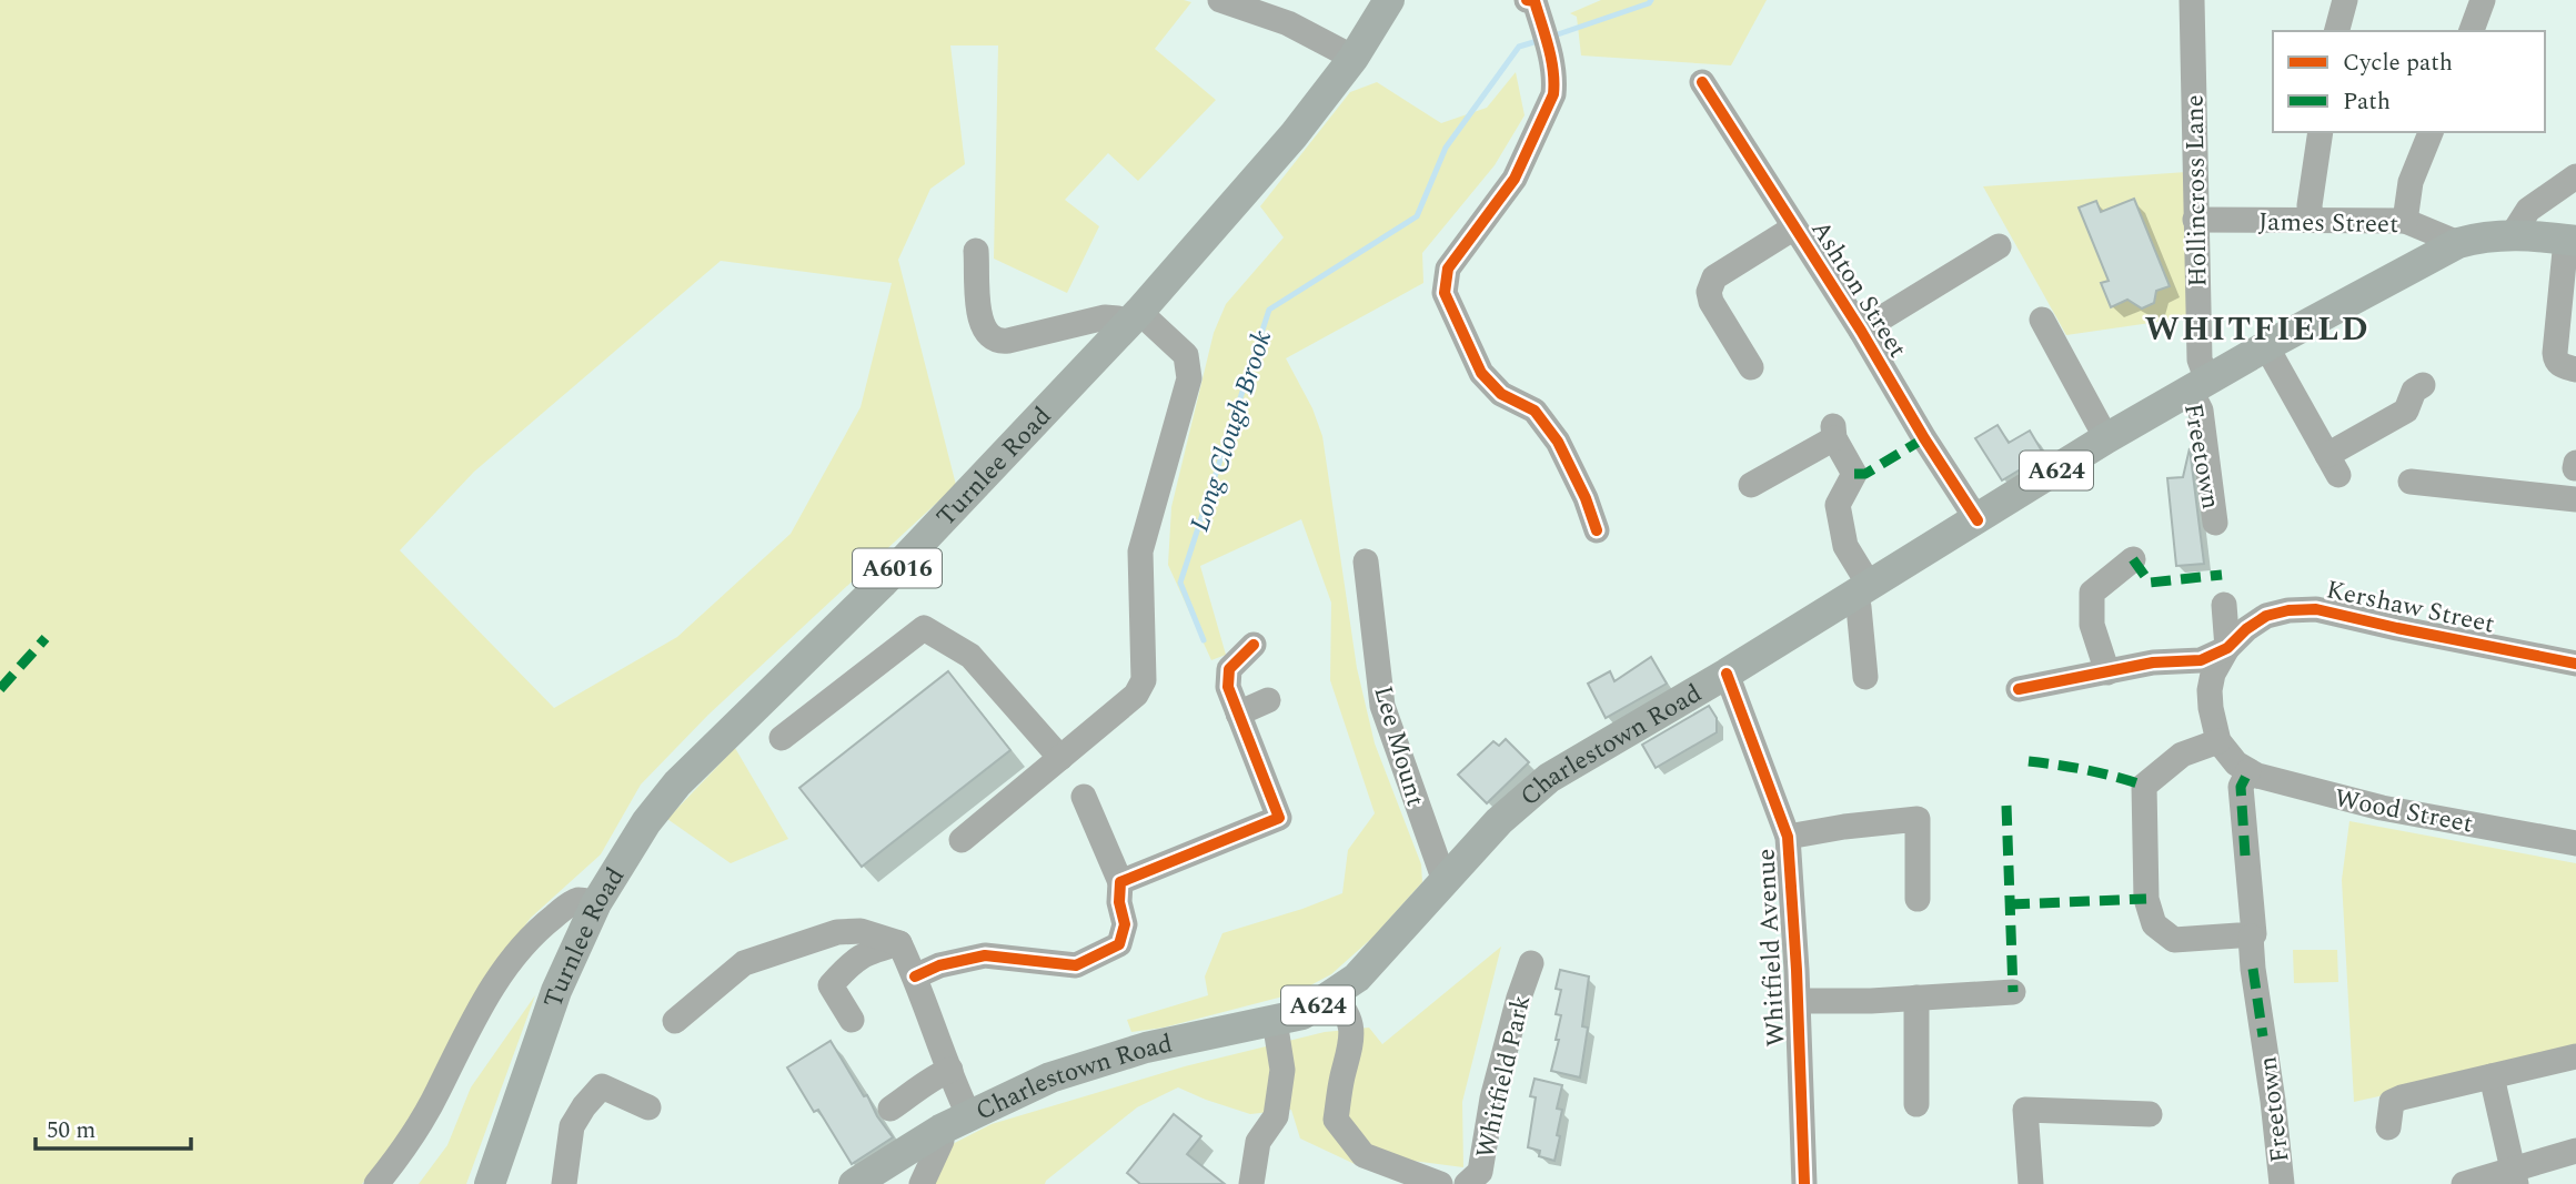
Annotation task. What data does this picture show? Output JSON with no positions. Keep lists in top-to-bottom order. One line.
{"streets":{"main road":["Turnlee Road","A624","A6016","Charlestown Road"],"street":["Hollincross Lane","James Street","Ashton Street","Freetown","Kershaw Street","Lee Mount","Wood Street","Whitfield Avenue","Whitfield Park"]},"crossings":[["Hollincross Lane","James Street"],["Hollincross Lane","Freetown"],["Hollincross Lane","Charlestown Road"],["James Street","Charlestown Road"],["Ashton Street","Charlestown Road"],["Freetown","Charlestown Road"],["A624","Charlestown Road"],["Lee Mount","Charlestown Road"],["Charlestown Road","Whitfield Avenue"]],"districts":["WHITFIELD"],"water":["Long Clough Brook"],"legend":["Cycle path","Path"],"scale_bar":"50 m"}
